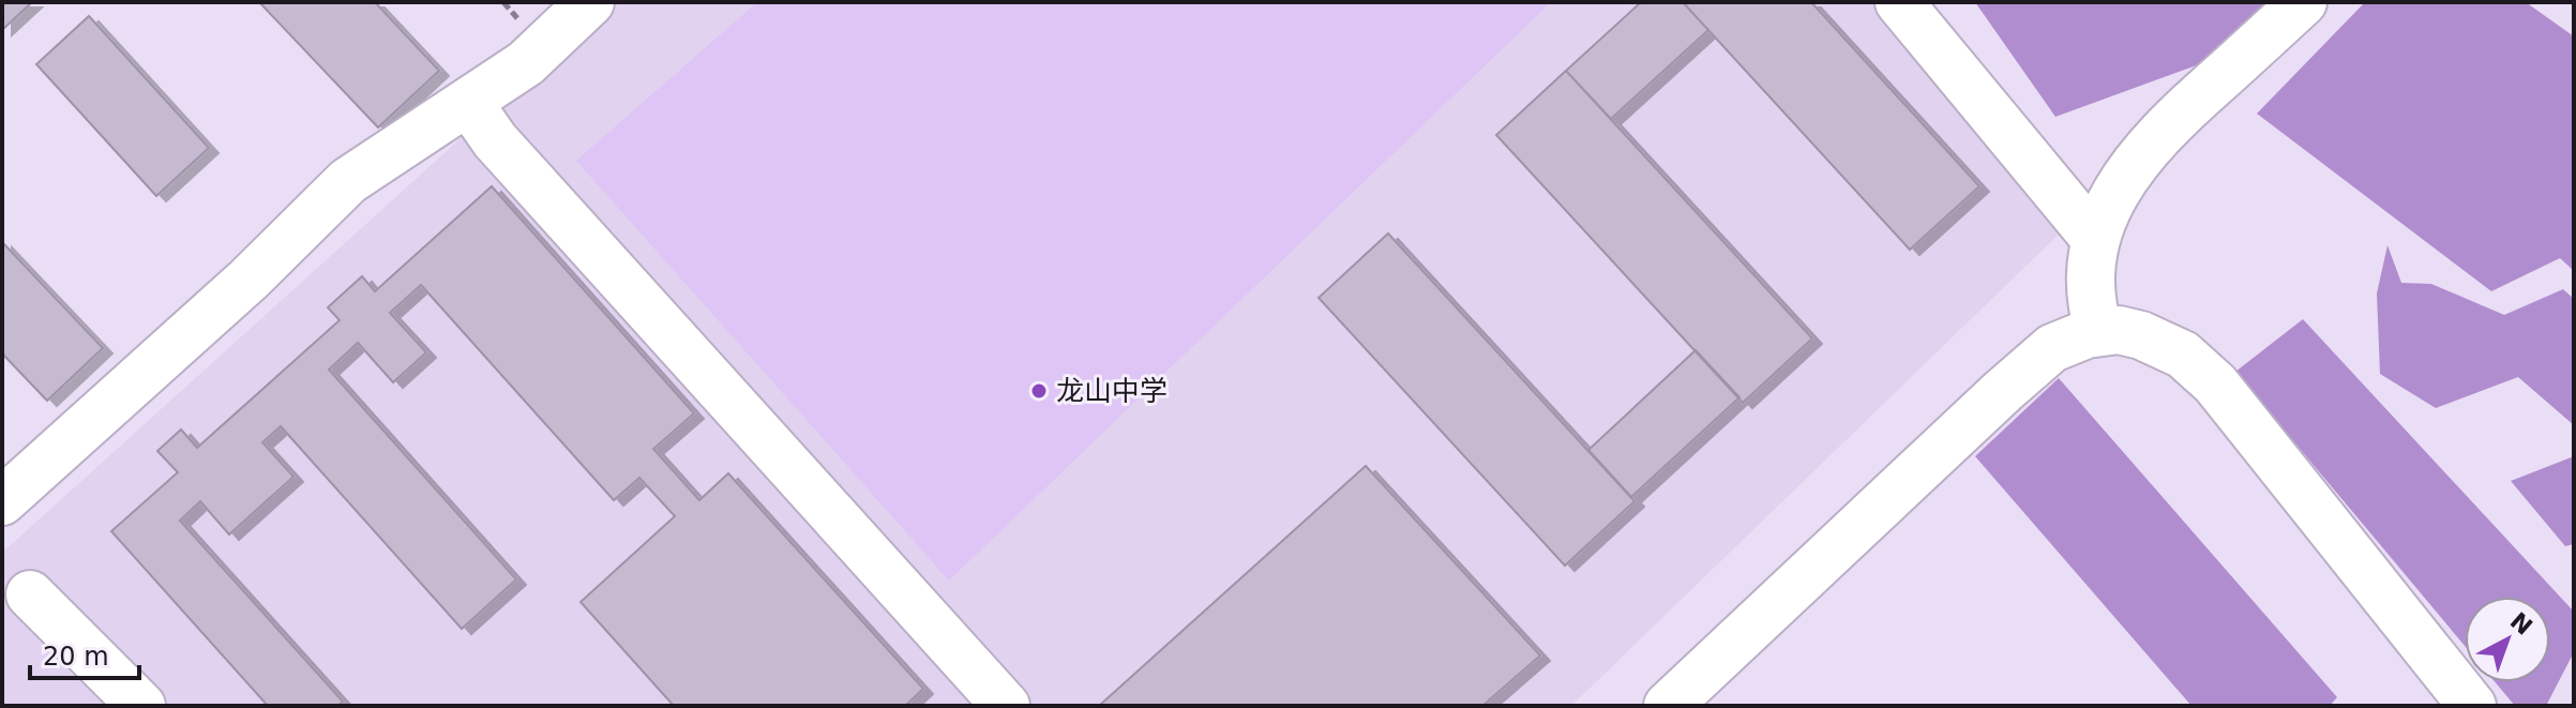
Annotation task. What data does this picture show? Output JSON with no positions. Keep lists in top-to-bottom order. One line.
{"places":["龙山中学"],"scale_bar":"20 m","north":"top right"}
